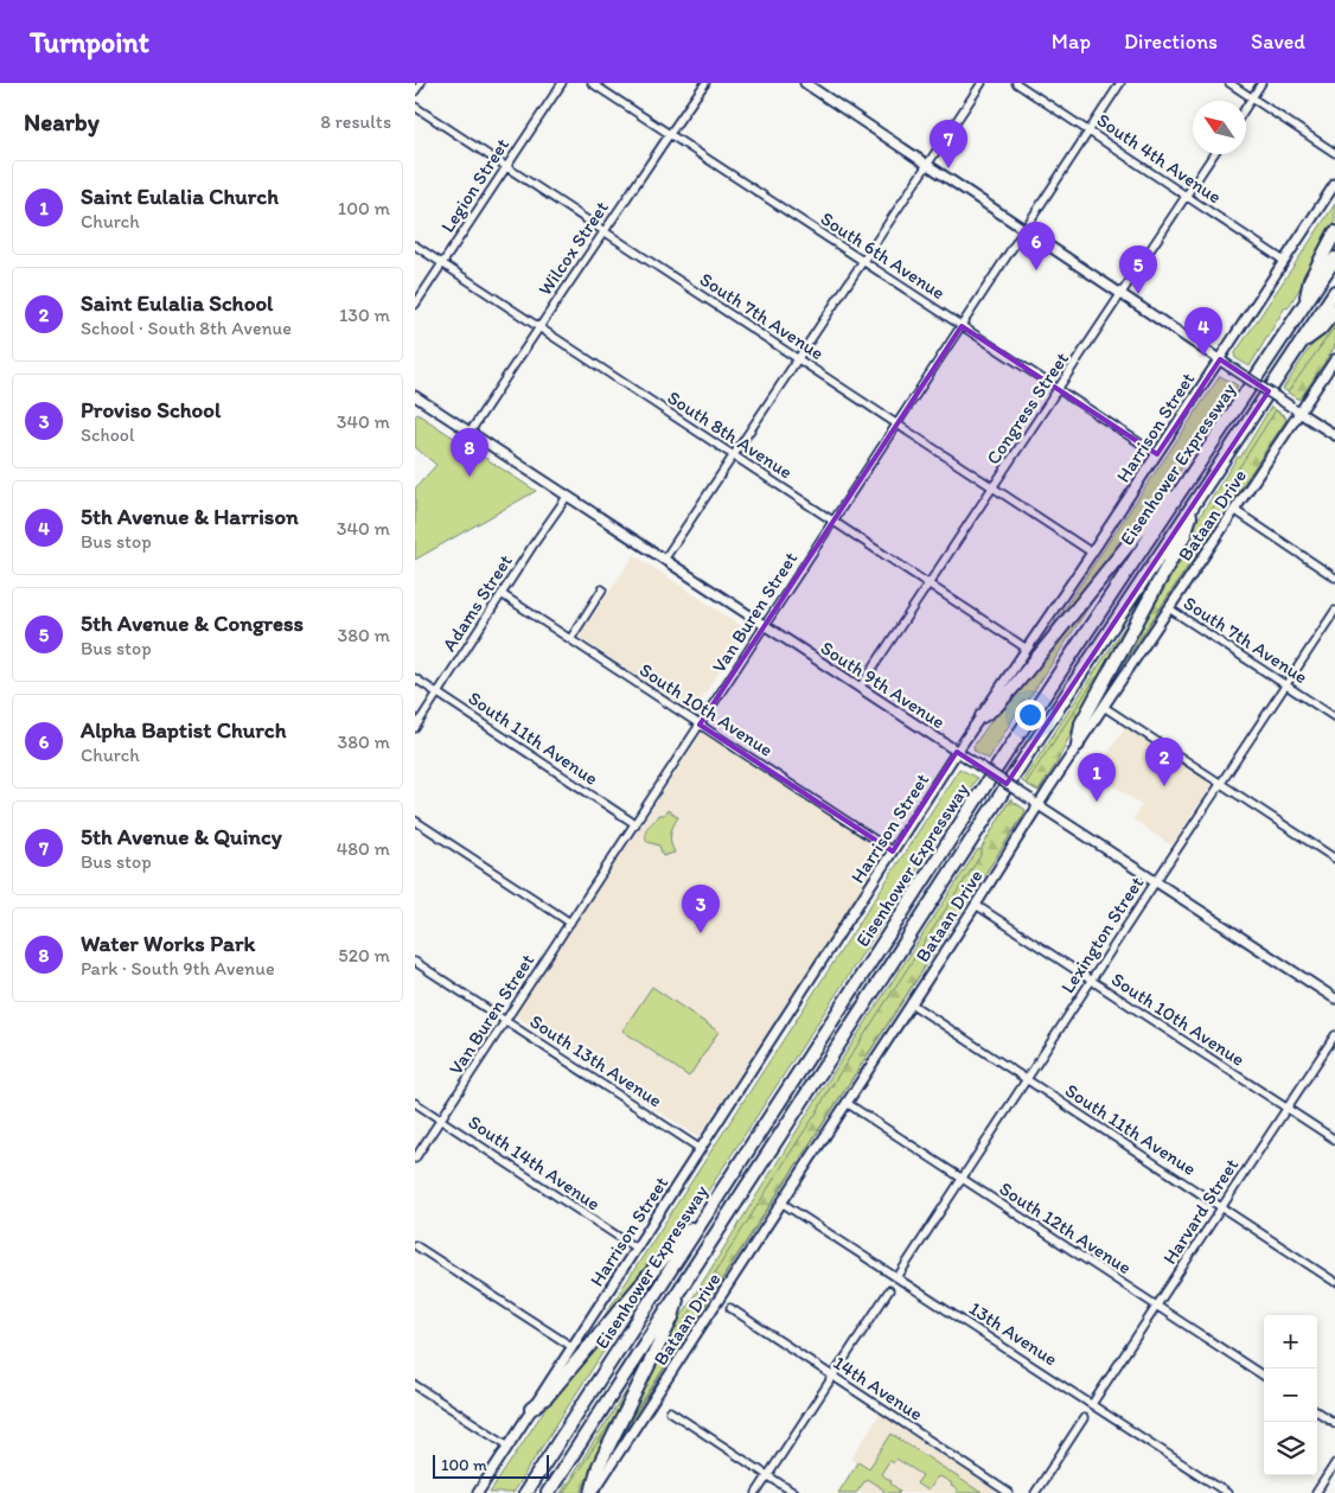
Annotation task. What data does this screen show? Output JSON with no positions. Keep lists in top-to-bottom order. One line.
{"streets":{"highway":["Eisenhower Expressway"],"street":["South 4th Avenue","Legion Street","Wilcox Street","South 6th Avenue","South 7th Avenue","Congress Street","Harrison Street","South 8th Avenue","Bataan Drive","Adams Street","Van Buren Street","South 9th Avenue","South 10th Avenue","South 11th Avenue","Lexington Street","South 13th Avenue","South 14th Avenue","Harvard Street","South 12th Avenue","13th Avenue","14th Avenue"]},"crossings":[["South 4th Avenue","Congress Street"],["South 4th Avenue","Harrison Street"],["South 4th Avenue","Van Buren Street"],["Legion Street","South 7th Avenue"],["Legion Street","South 8th Avenue"],["Wilcox Street","South 6th Avenue"],["Wilcox Street","South 7th Avenue"],["Wilcox Street","South 8th Avenue"],["Wilcox Street","South 9th Avenue"],["South 6th Avenue","Congress Street"],["South 6th Avenue","Harrison Street"],["South 6th Avenue","Van Buren Street"],["South 7th Avenue","Congress Street"],["South 7th Avenue","Harrison Street"],["South 7th Avenue","Bataan Drive"],["South 7th Avenue","Van Buren Street"],["South 7th Avenue","Lexington Street"],["Congress Street","South 8th Avenue"],["Congress Street","South 9th Avenue"],["Harrison Street","South 8th Avenue"],["Harrison Street","South 9th Avenue"],["Harrison Street","South 10th Avenue"],["Harrison Street","South 13th Avenue"],["Harrison Street","South 14th Avenue"],["South 8th Avenue","Van Buren Street"],["Bataan Drive","South 9th Avenue"],["Bataan Drive","South 10th Avenue"],["Bataan Drive","South 11th Avenue"],["Bataan Drive","South 12th Avenue"],["Bataan Drive","13th Avenue"],["Adams Street","South 9th Avenue"],["Adams Street","South 10th Avenue"],["Adams Street","South 11th Avenue"],["Van Buren Street","South 9th Avenue"],["Van Buren Street","South 10th Avenue"],["Van Buren Street","South 11th Avenue"],["Van Buren Street","South 13th Avenue"],["Van Buren Street","South 14th Avenue"],["South 9th Avenue","Lexington Street"],["South 10th Avenue","Lexington Street"],["South 10th Avenue","Harvard Street"],["South 11th Avenue","Lexington Street"],["South 11th Avenue","Harvard Street"],["Lexington Street","South 12th Avenue"],["Lexington Street","13th Avenue"],["Harvard Street","South 12th Avenue"],["Harvard Street","13th Avenue"]],"scale_bar":"100 m","north":"top left","page":{"header":"Turnpoint","nav":["Map","Directions","Saved"],"heading":["Nearby","8 results"],"pins":["7","6","5","4","8","2","1","3"],"list":[{"mark":"1","name":"Saint Eulalia Church","note":"Church","value":"100 m"},{"mark":"2","name":"Saint Eulalia School","note":"School · South 8th Avenue","value":"130 m"},{"mark":"3","name":"Proviso School","note":"School","value":"340 m"},{"mark":"4","name":"5th Avenue & Harrison","note":"Bus stop","value":"340 m"},{"mark":"5","name":"5th Avenue & Congress","note":"Bus stop","value":"380 m"},{"mark":"6","name":"Alpha Baptist Church","note":"Church","value":"380 m"},{"mark":"7","name":"5th Avenue & Quincy","note":"Bus stop","value":"480 m"},{"mark":"8","name":"Water Works Park","note":"Park · South 9th Avenue","value":"520 m"}],"map_buttons":["+","−"],"scale":"100 m"}}
